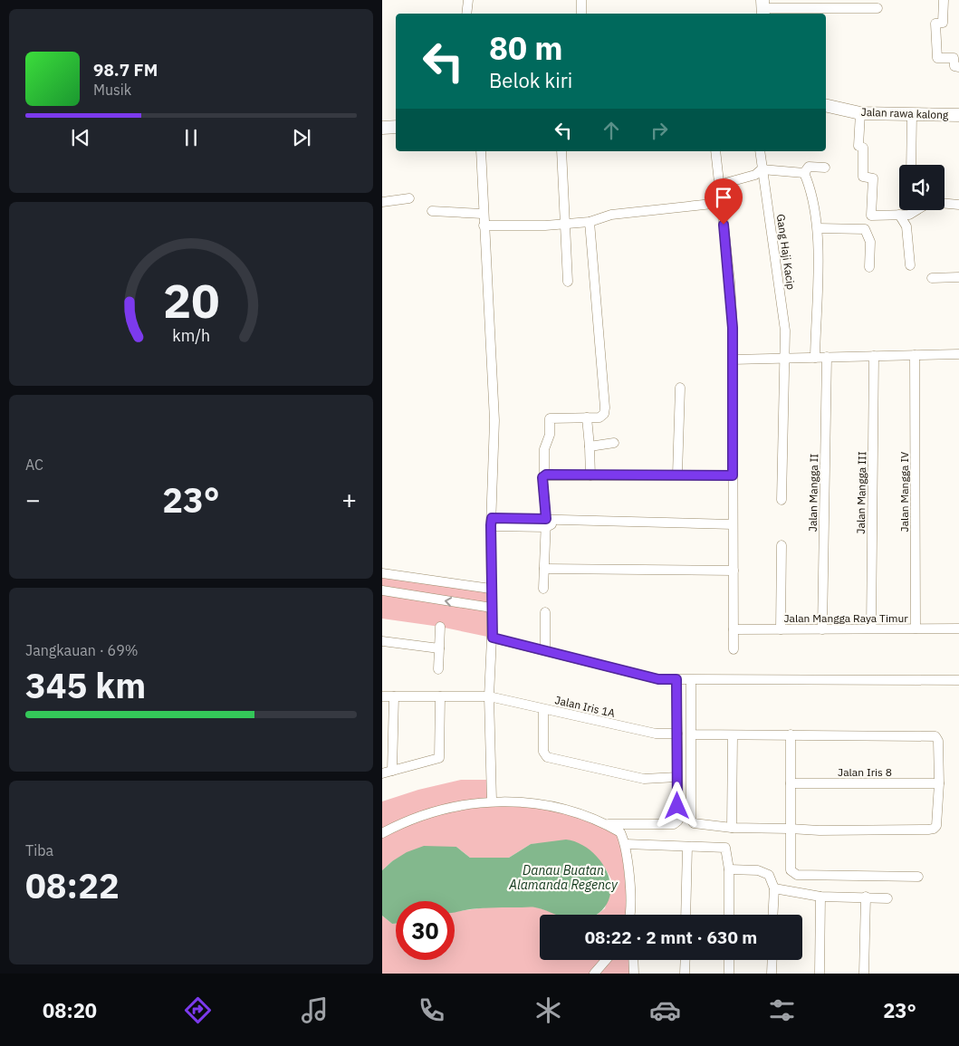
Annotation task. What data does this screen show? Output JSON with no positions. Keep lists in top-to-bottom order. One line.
{"streets":{"street":["Jalan rawa kalong","Gang Haji Kacip","Jalan Mangga IV","Jalan Mangga II","Jalan Mangga III","Jalan Mangga Raya Timur","Jalan Iris 1A","Jalan Iris 8"]},"crossings":[["Jalan Mangga IV","Jalan Mangga Raya Timur"],["Jalan Mangga II","Jalan Mangga Raya Timur"],["Jalan Mangga III","Jalan Mangga Raya Timur"]],"water":["Danau Buatan Alamanda Regency"],"page":{"turn":["80 m","Belok kiri"],"song":["98.7 FM","Musik"],"tile":["AC",["Jangkauan · 69%","345 km"],["Tiba","08:22"]],"heat":["−","23°","+"],"limit":"30","trip":"08:22 · 2 mnt · 630 m","tabs":["08:20","23°"],"gauge":["20","km/h"]}}
